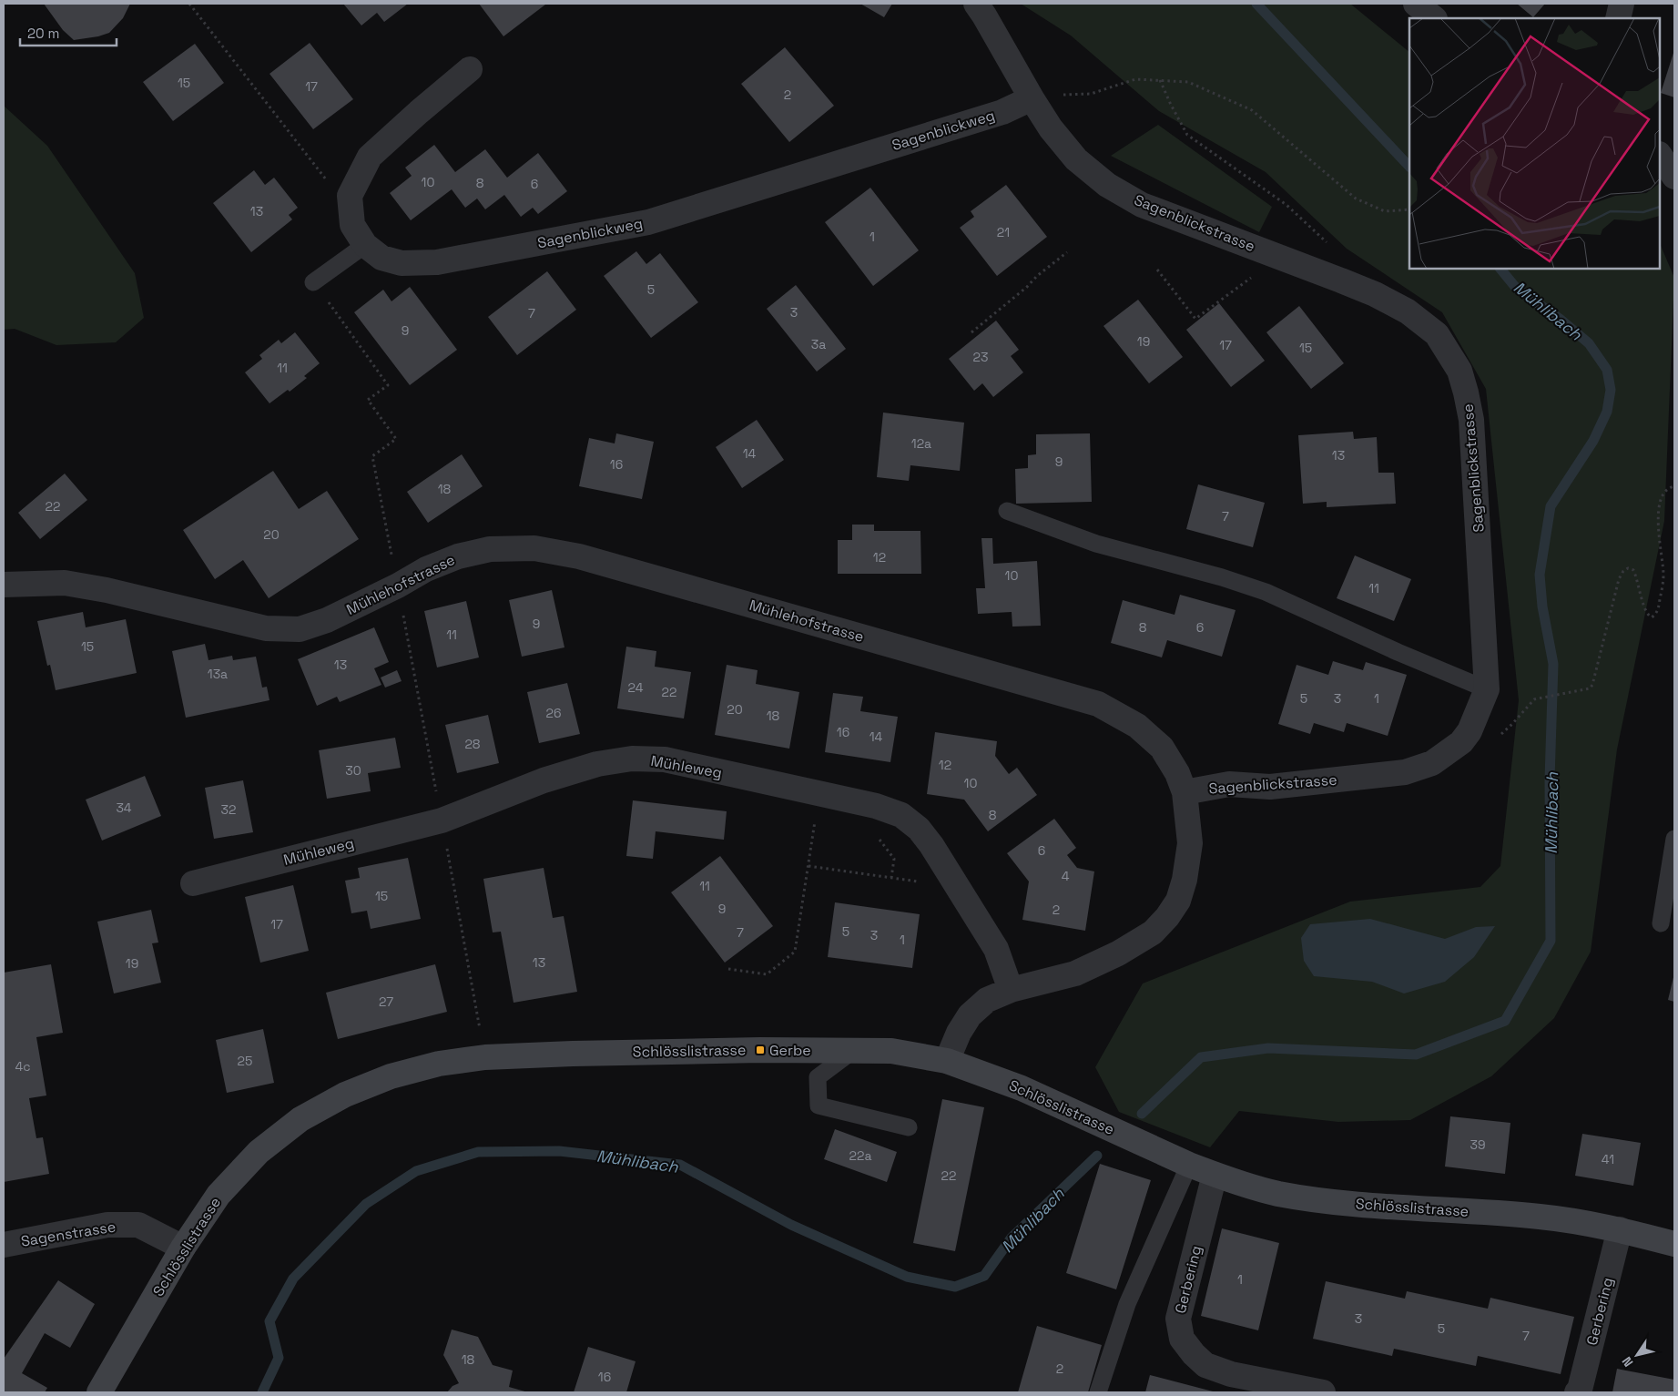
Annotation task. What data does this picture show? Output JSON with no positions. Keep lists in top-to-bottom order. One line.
{"streets":{"main road":["Schlösslistrasse"],"street":["Sagenblickweg","Sagenblickstrasse","Mühlehofstrasse","Mühleweg","Sagenstrasse","Gerbering"]},"crossings":[["Sagenblickweg","Sagenblickstrasse"],["Sagenblickstrasse","Mühlehofstrasse"],["Mühlehofstrasse","Mühleweg"],["Mühlehofstrasse","Schlösslistrasse"],["Schlösslistrasse","Sagenstrasse"],["Schlösslistrasse","Gerbering"]],"water":["Mühlibach"],"places":{"transit":["Gerbe"]},"house_numbers":["15","17","2","10","8","6","13","21","1","5","3","7","9","19","3a","17","15","23","11","12a","14","13","9","16","18","22","7","20","12","10","11","9","8","6","11","15","13","13a","24","22","5","3","1","20","26","18","16","14","28","12","30","10","34","32","8","6","4","11","15","9","2","17","5","7","3","1","13","19","27","25","4c","39","22a","41","22","1","3","5","7","18","2","16"],"scale_bar":"20 m","north":"bottom left"}
